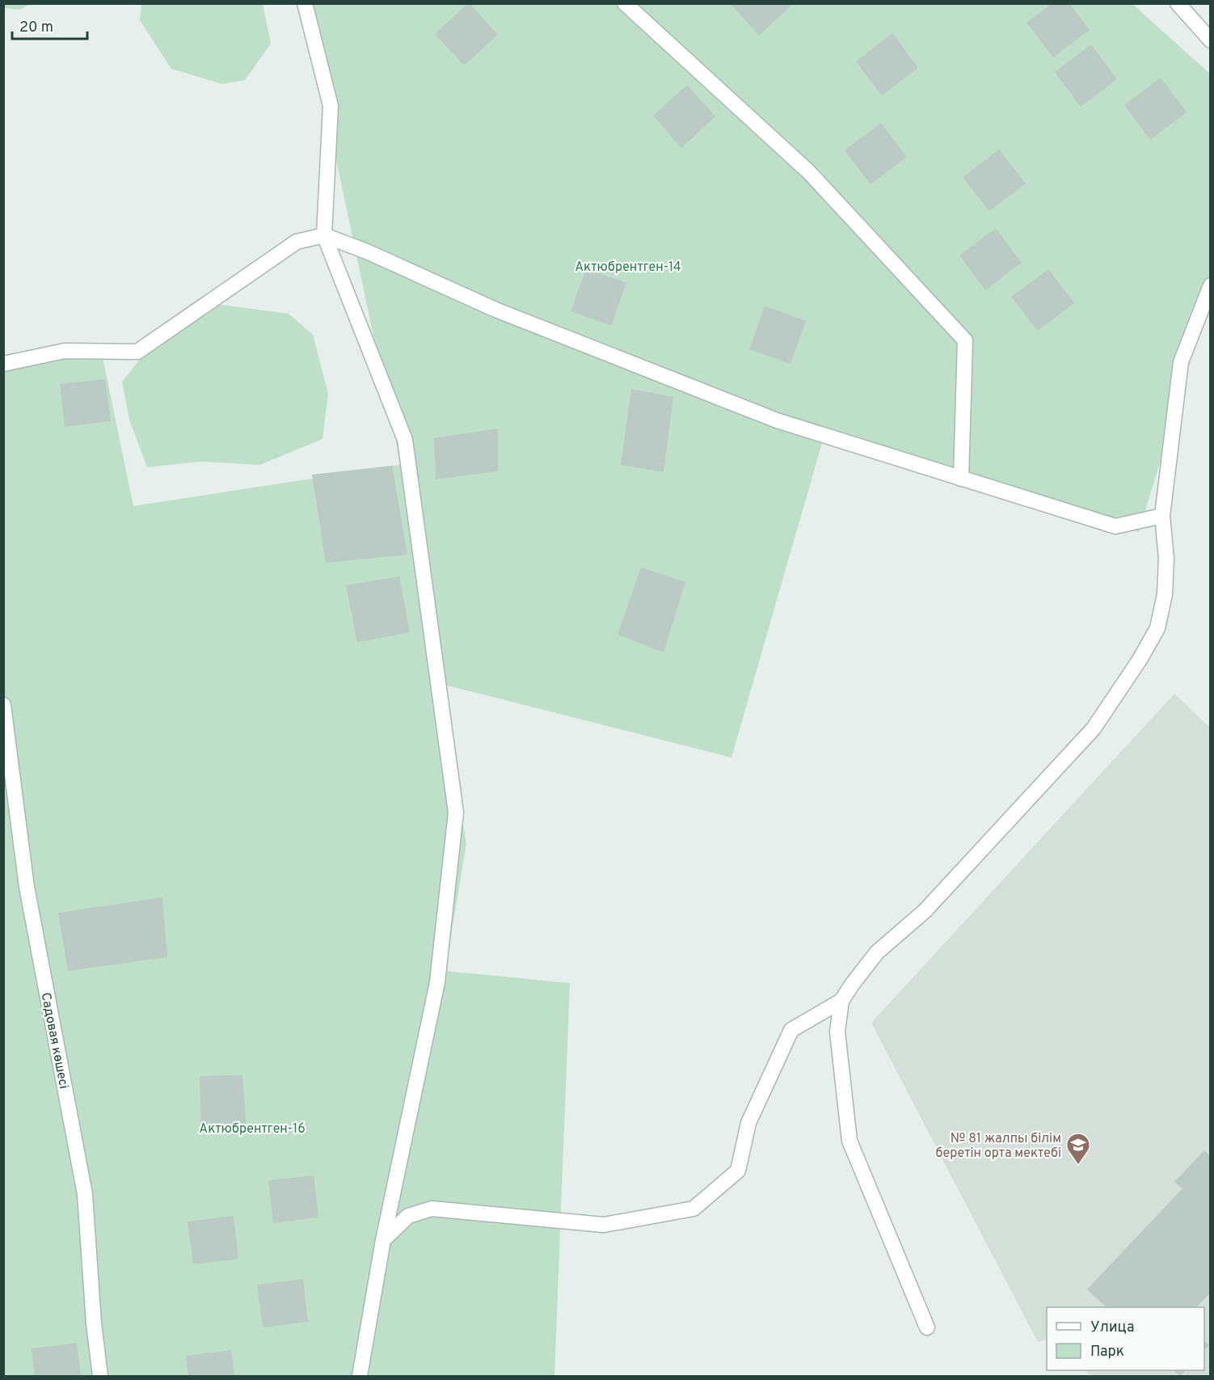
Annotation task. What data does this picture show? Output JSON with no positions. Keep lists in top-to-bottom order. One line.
{"streets":{"lane":["Садовая көшесі"]},"parks":["Актюбрентген-14","Актюбрентген-16"],"places":{"school or university":["№ 81 жалпы білім беретін орта мектебі"]},"legend":["Улица","Парк"],"scale_bar":"20 m"}
